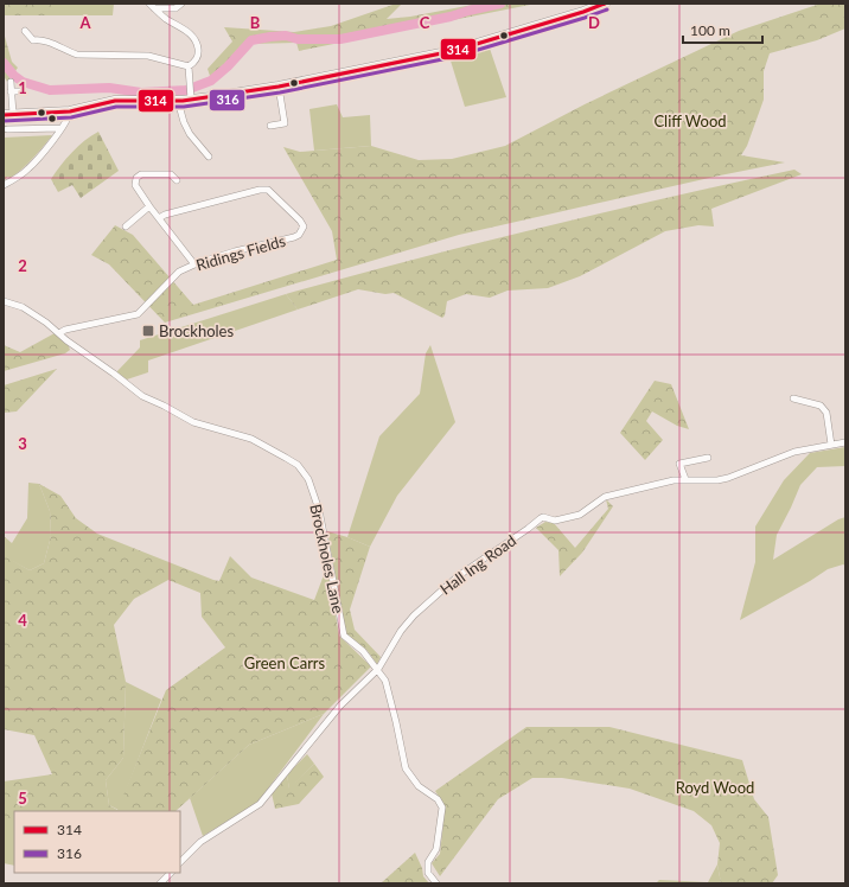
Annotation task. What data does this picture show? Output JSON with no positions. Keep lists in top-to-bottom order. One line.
{"streets":{"street":["Ridings Fields","Brockholes Lane","Hall Ing Road"]},"crossings":[["Ridings Fields","Brockholes Lane"],["Brockholes Lane","Hall Ing Road"]],"parks":["Cliff Wood","Green Carrs","Royd Wood"],"places":{"transit":["Brockholes"]},"lines":["transit line 314","transit line 316"],"legend":["314","316"],"scale_bar":"100 m","grid":{"columns":["A","B","C","D"],"rows":["1","2","3","4","5"]}}
